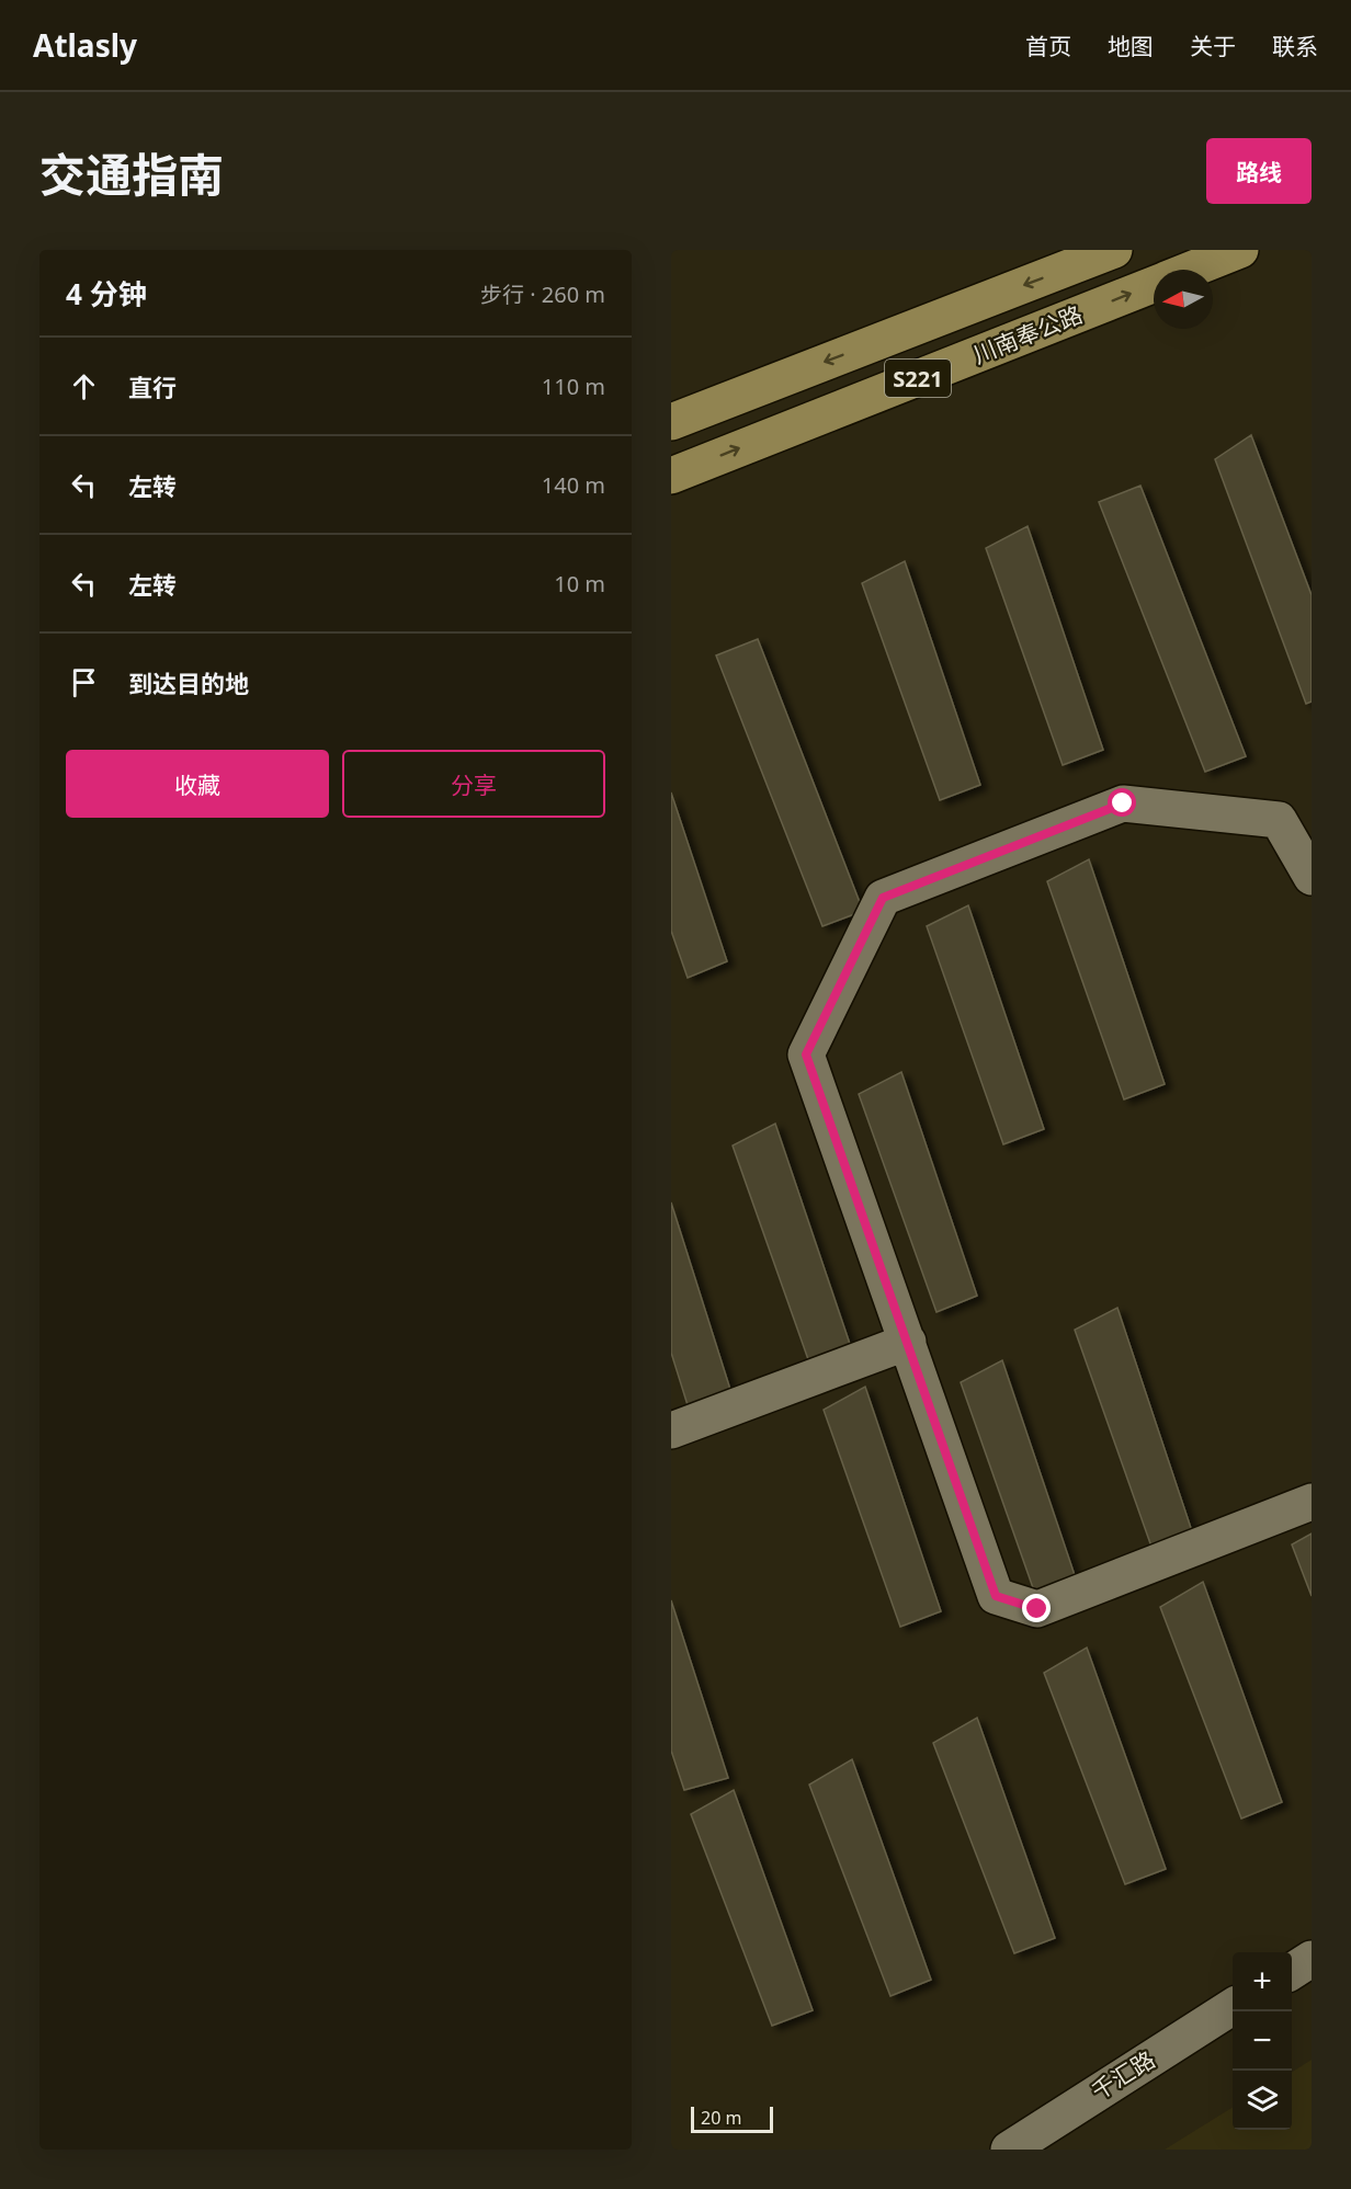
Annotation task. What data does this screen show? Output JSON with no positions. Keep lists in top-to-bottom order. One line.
{"streets":{"main road":["川南奉公路","S221"],"street":["千汇路"]},"scale_bar":"20 m","north":"left","page":{"header":"Atlasly","nav":["首页","地图","关于","联系"],"title":"交通指南","buttons":["路线",["收藏","分享"]],"heading":["4 分钟","步行 · 260 m"],"list":[["直行","110 m"],["左转","140 m"],["左转","10 m"],"到达目的地"],"map_buttons":["+","−"],"scale":"20 m"}}
